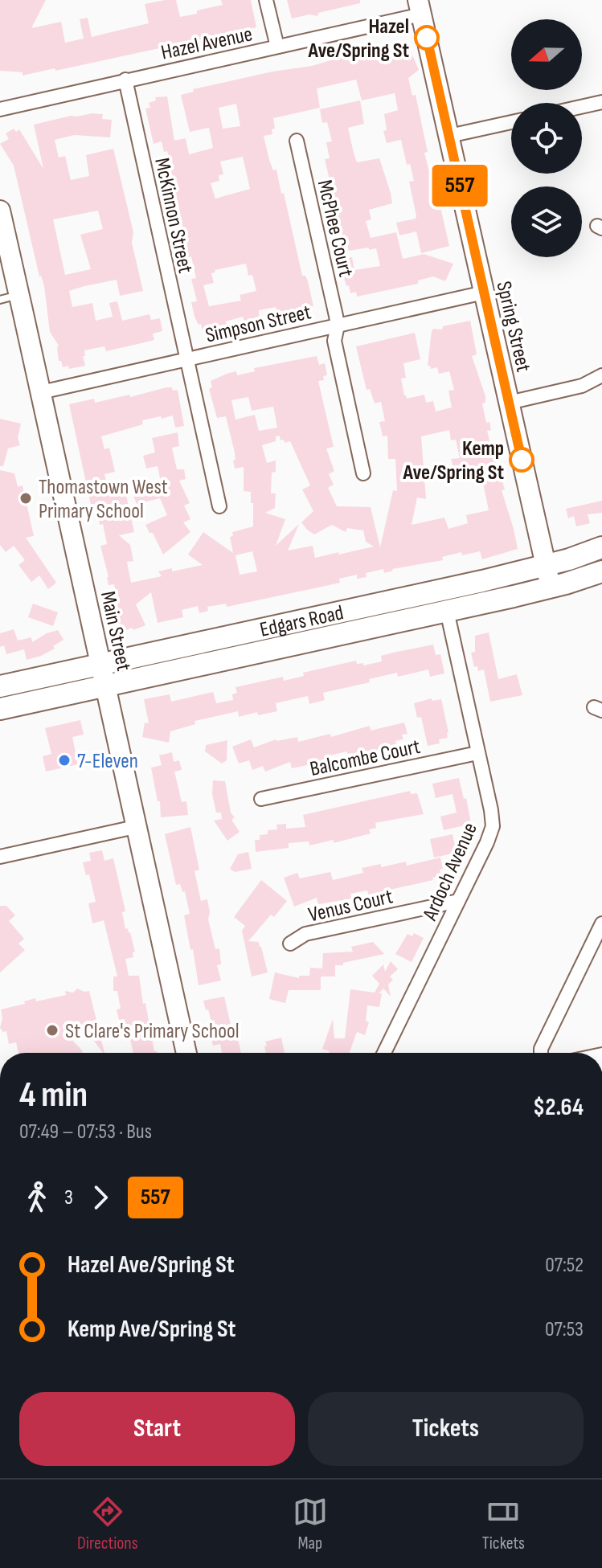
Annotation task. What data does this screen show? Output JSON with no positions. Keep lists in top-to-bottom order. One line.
{"streets":{"main road":["Edgars Road"],"street":["Hazel Avenue","McKinnon Street","McPhee Court","Simpson Street","Spring Street","Main Street","Balcombe Court","Ardoch Avenue","Venus Court"]},"crossings":[["Hazel Avenue","McKinnon Street"],["Hazel Avenue","Spring Street"],["McKinnon Street","Simpson Street"],["McPhee Court","Simpson Street"],["Simpson Street","Spring Street"],["Simpson Street","Main Street"],["Spring Street","Edgars Road"],["Edgars Road","Main Street"],["Edgars Road","Ardoch Avenue"],["Balcombe Court","Ardoch Avenue"],["Ardoch Avenue","Venus Court"]],"places":["Hazel Ave/Spring St","Kemp Ave/Spring St","Thomastown West Primary School","7-Eleven","St Clare's Primary School"],"lines":["bus line 557"],"north":"left","page":{"on_map":"557","heading":["4 min","07:49 – 07:53 · Bus","$2.64"],"legs":["3","557"],"list":[{"name":"Hazel Ave/Spring St","value":"07:52"},{"name":"Kemp Ave/Spring St","value":"07:53"}],"buttons":["Start","Tickets"],"tabs":["Directions","Map","Tickets"]}}
